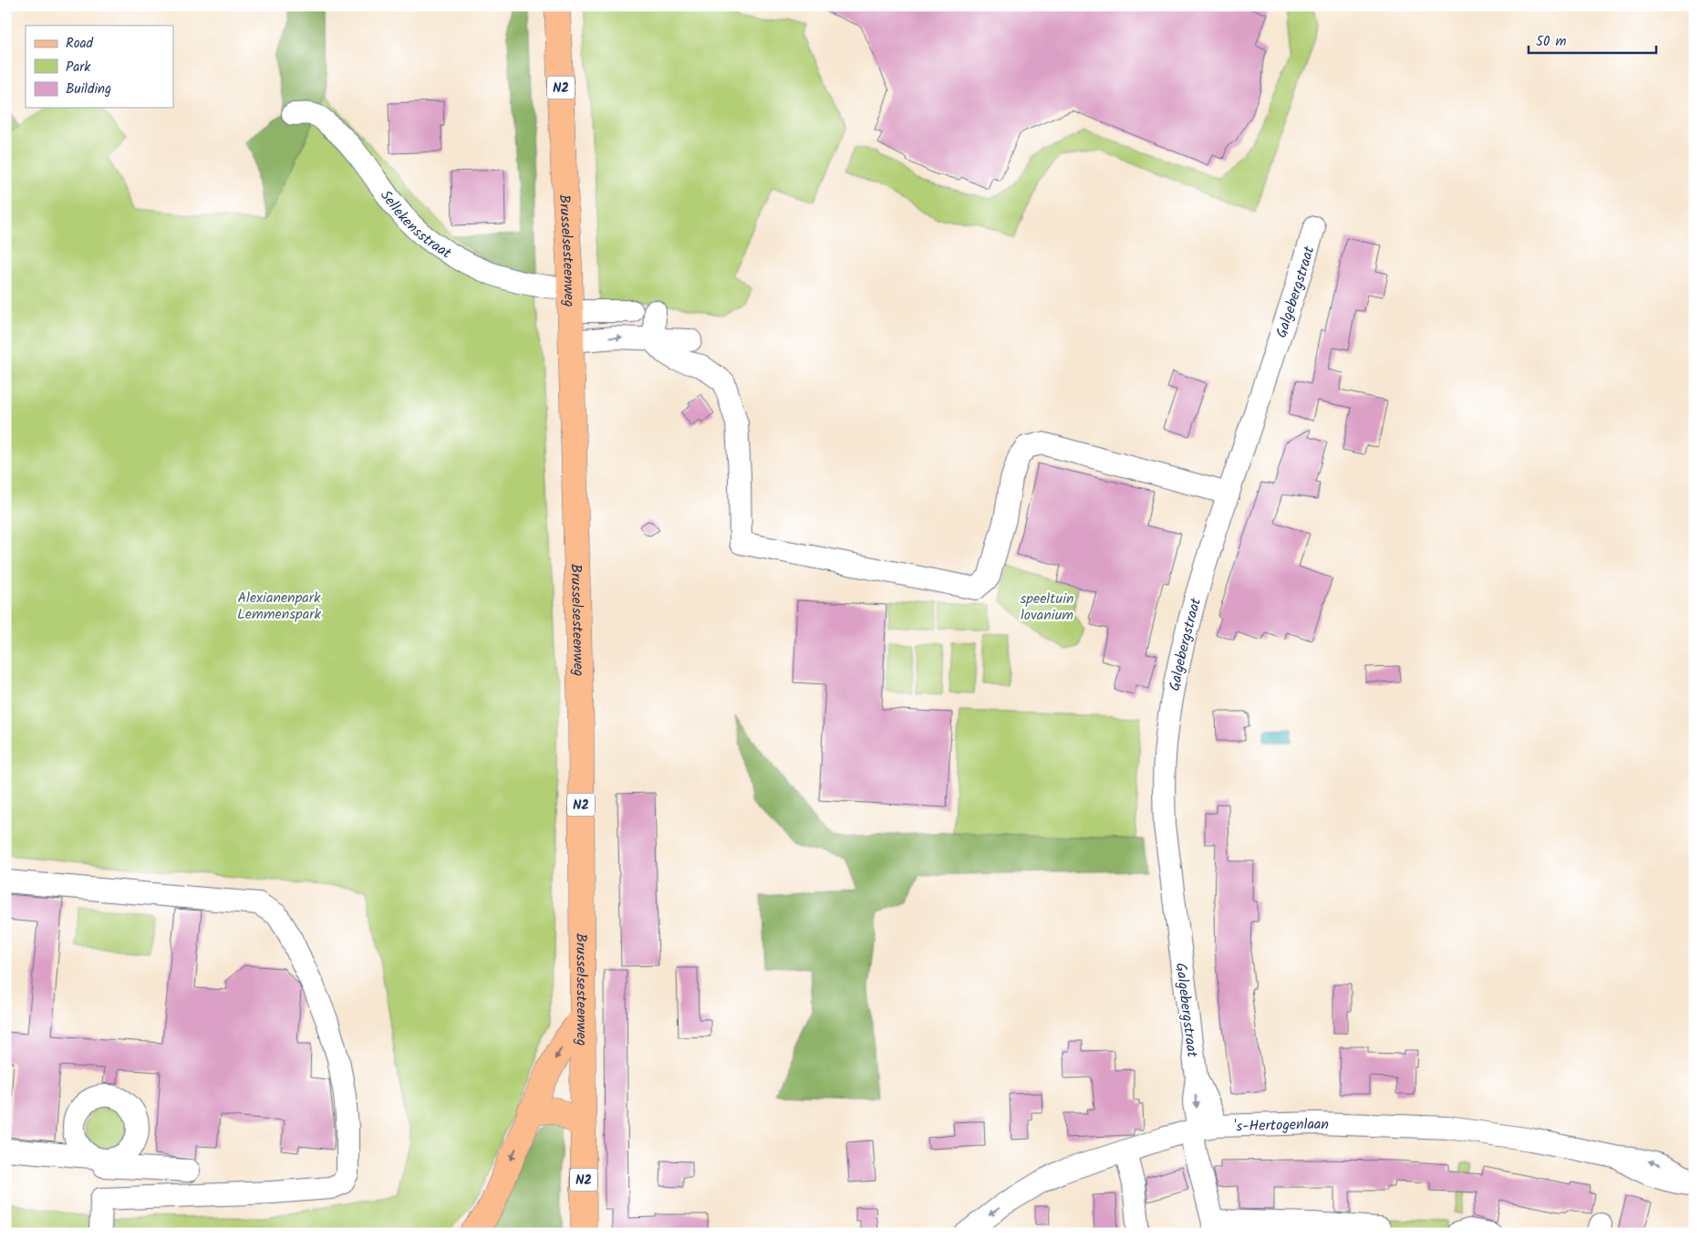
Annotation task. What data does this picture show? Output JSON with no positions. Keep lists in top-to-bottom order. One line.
{"streets":{"main road":["N2","Brusselsesteenweg"],"street":["Sellekensstraat","Galgebergstraat","'s-Hertogenlaan"]},"crossings":[["Sellekensstraat","Brusselsesteenweg"],["Galgebergstraat","'s-Hertogenlaan"]],"parks":["Alexianenpark Lemmenspark","speeltuin lovanium"],"legend":["Road","Park","Building"],"scale_bar":"50 m"}
